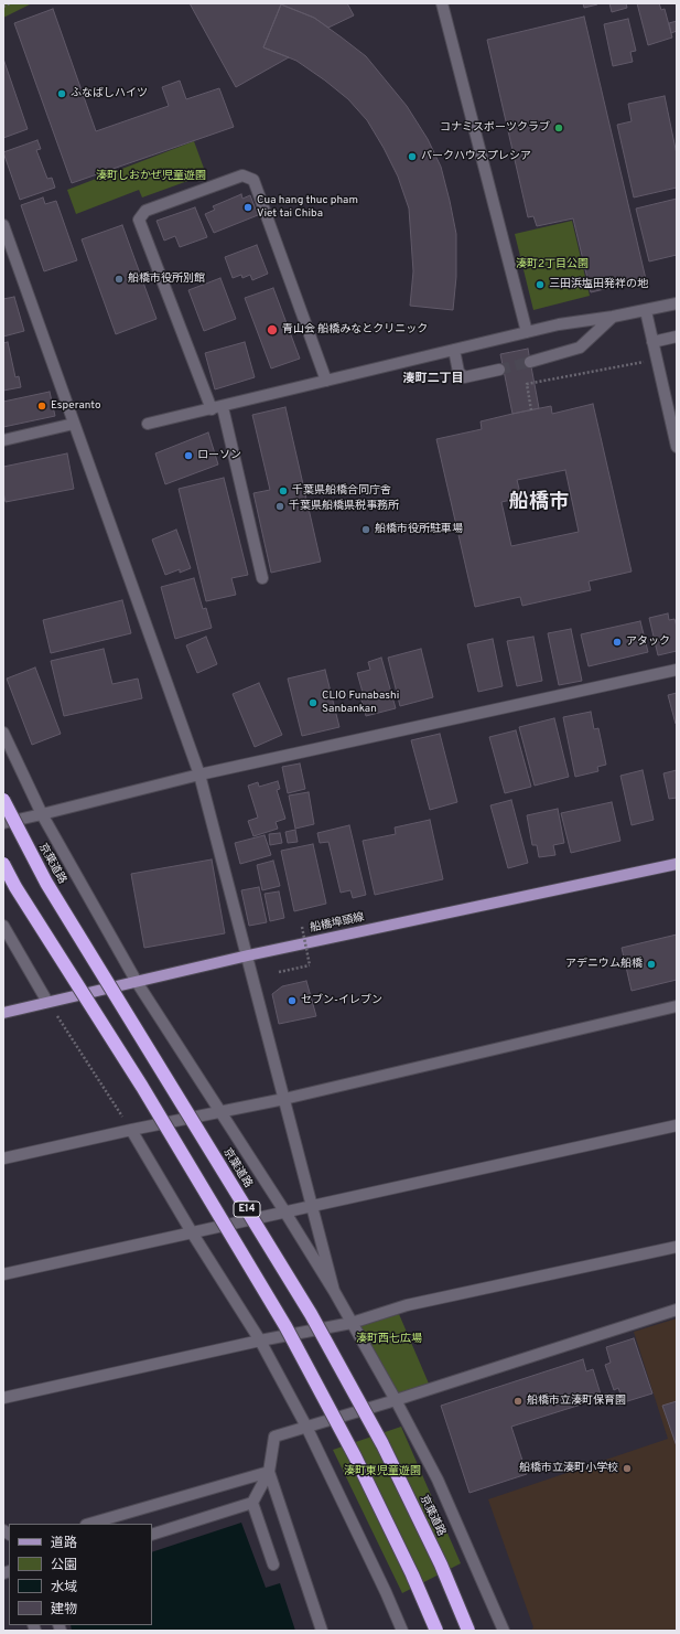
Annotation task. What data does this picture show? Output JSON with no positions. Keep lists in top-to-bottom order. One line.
{"streets":{"highway":["京葉道路","E14"],"main road":["船橋埠頭線"]},"districts":["湊町二丁目","船橋市"],"parks":["湊町しおかぜ児童遊園","湊町2丁目公園","湊町西七広場","湊町東児童遊園"],"places":["ふなばしハイツ","コナミスポーツクラブ","パークハウスプレシア","Cua hang thuc pham Viet tai Chiba","船橋市役所別館","三田浜塩田発祥の地","青山会 船橋みなとクリニック","Esperanto","ローソン","千葉県船橋合同庁舎","千葉県船橋県税事務所","船橋市役所駐車場","アタック","CLIO Funabashi Sanbankan","アデニウム船橋","セブン-イレブン","船橋市立湊町保育園","船橋市立湊町小学校"],"legend":["道路","公園","水域","建物"]}
